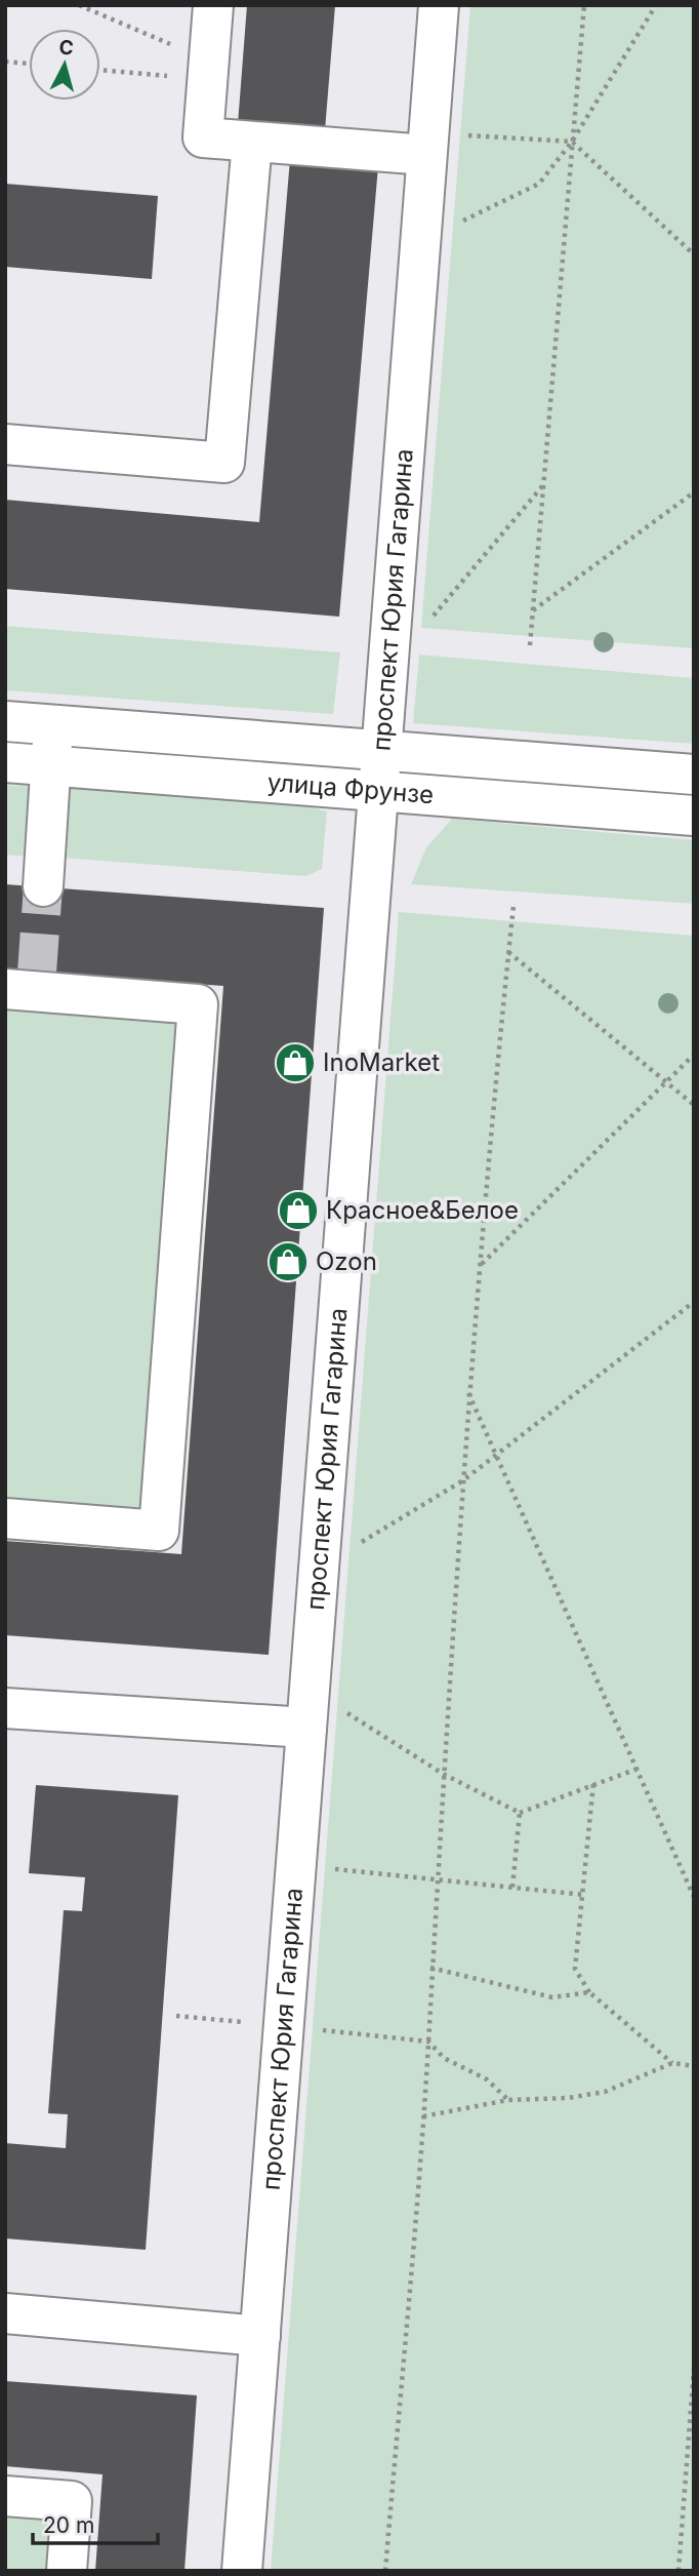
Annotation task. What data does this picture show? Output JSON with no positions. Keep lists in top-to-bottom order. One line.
{"streets":{"street":["проспект Юрия Гагарина","улица Фрунзе"]},"crossings":[["проспект Юрия Гагарина","улица Фрунзе"]],"places":{"shop":["InoMarket","Красное&Белое","Ozon"]},"scale_bar":"20 m","north":"top"}
